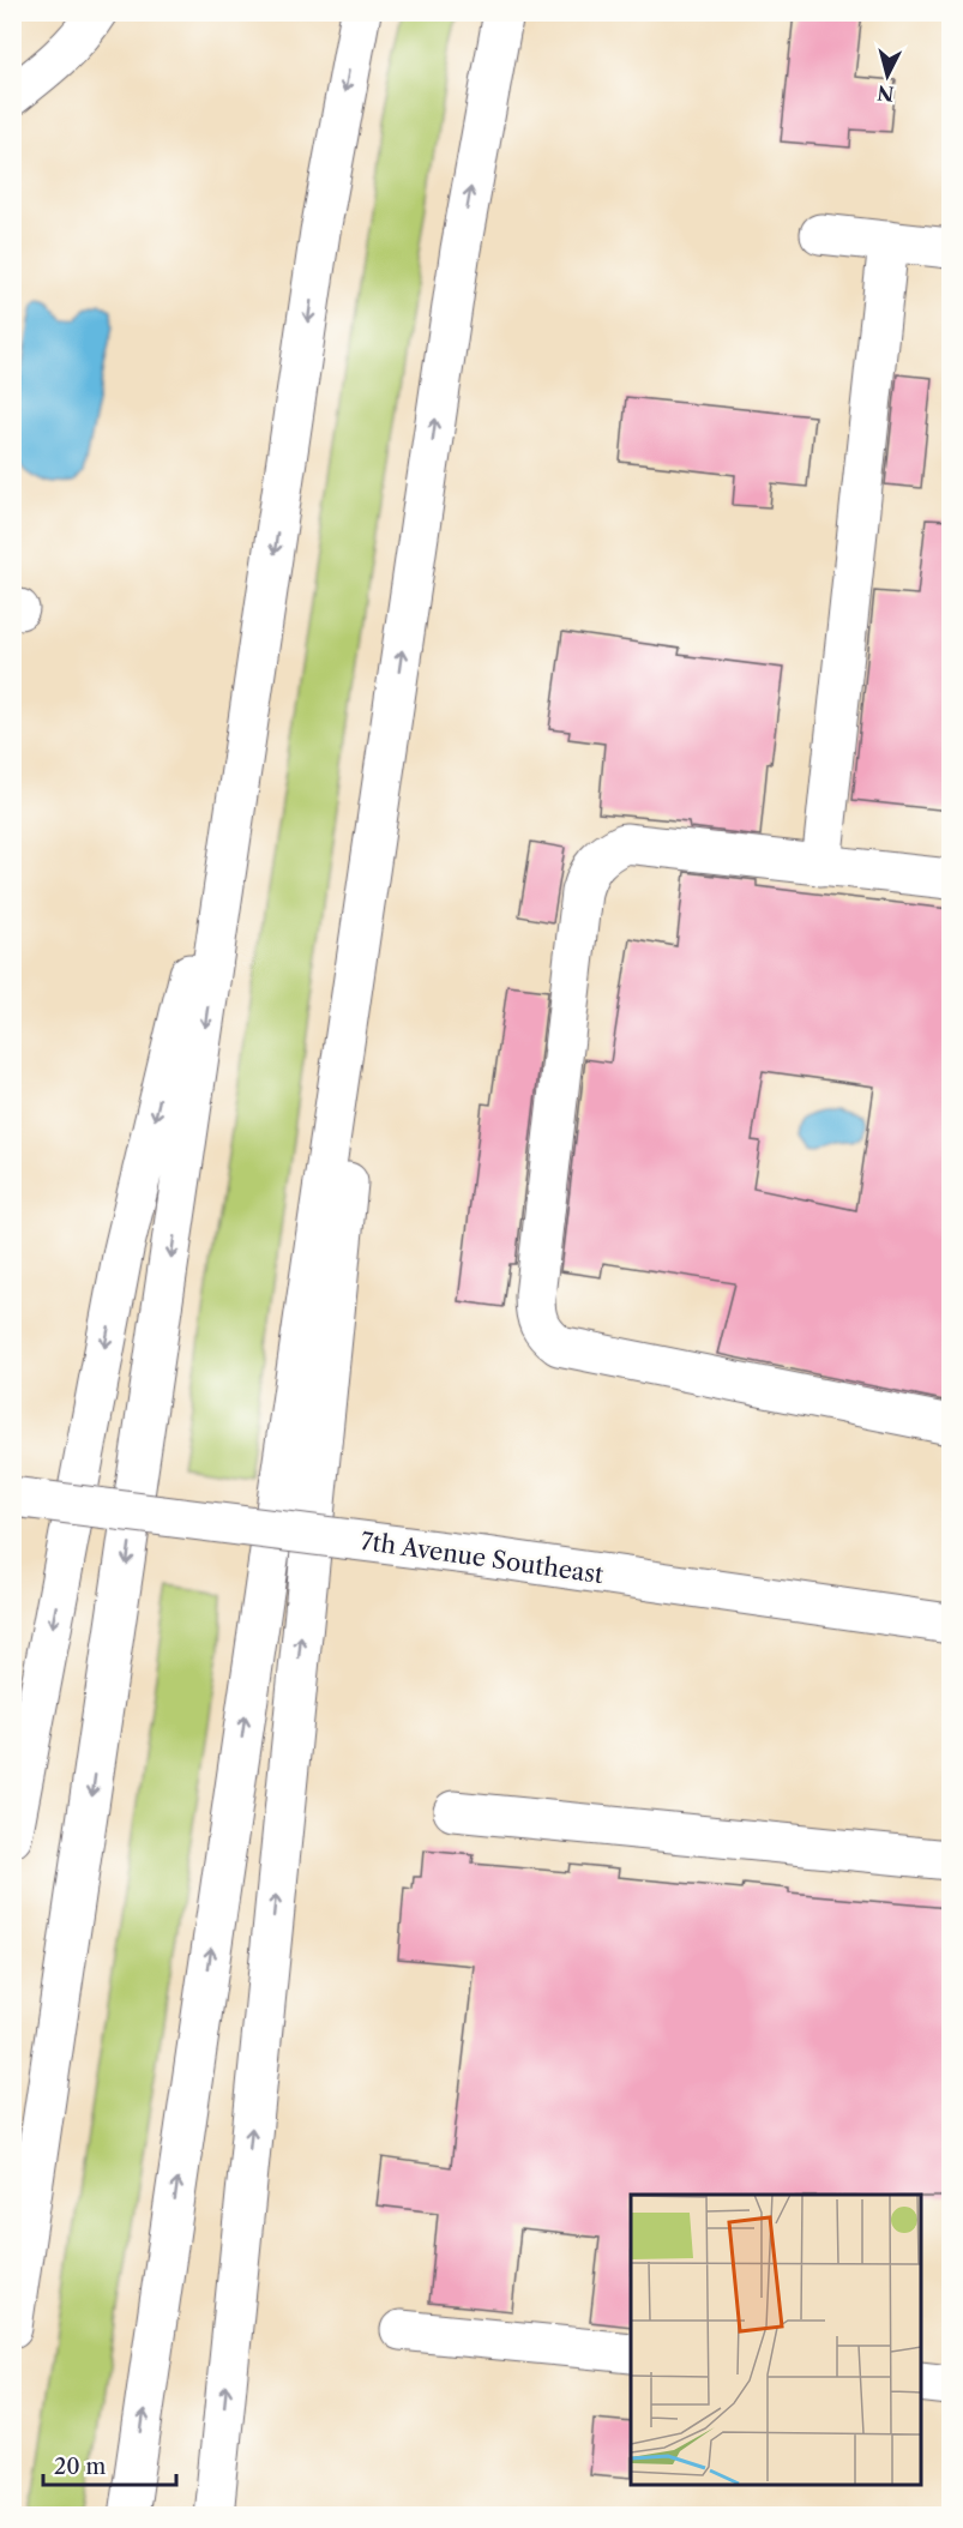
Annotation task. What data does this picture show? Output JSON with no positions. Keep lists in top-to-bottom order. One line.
{"streets":{"main road":["7th Avenue Southeast"]},"scale_bar":"20 m","north":"bottom"}
